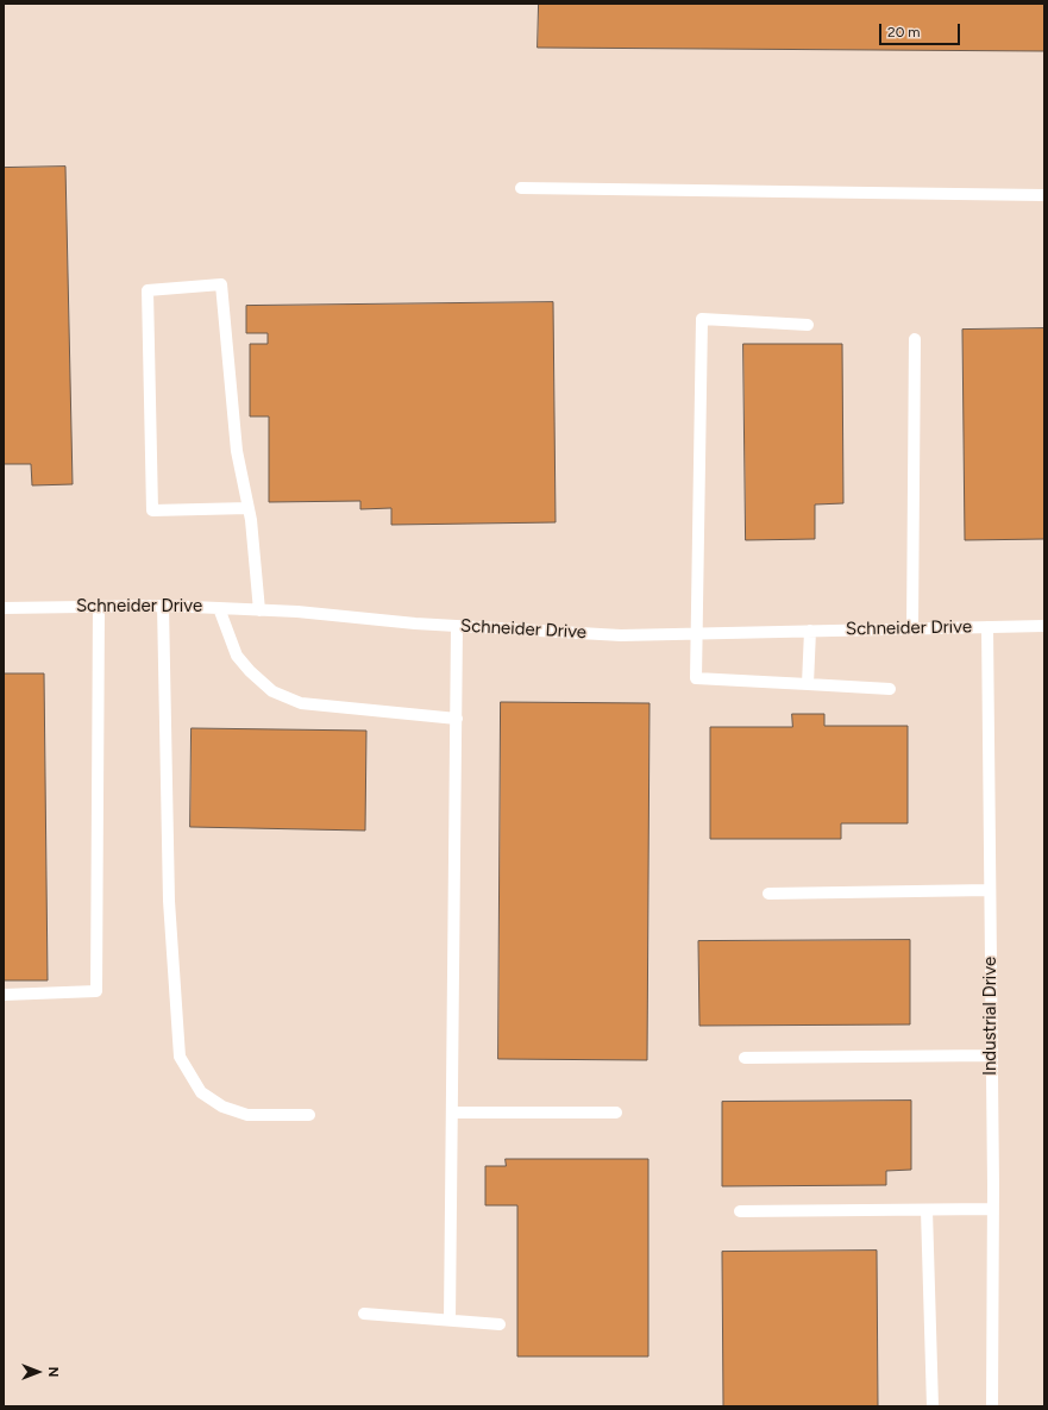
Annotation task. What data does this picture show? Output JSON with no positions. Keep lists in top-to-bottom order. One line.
{"streets":{"lane":["Schneider Drive","Industrial Drive"]},"crossings":[["Schneider Drive","Industrial Drive"]],"scale_bar":"20 m","north":"right"}
